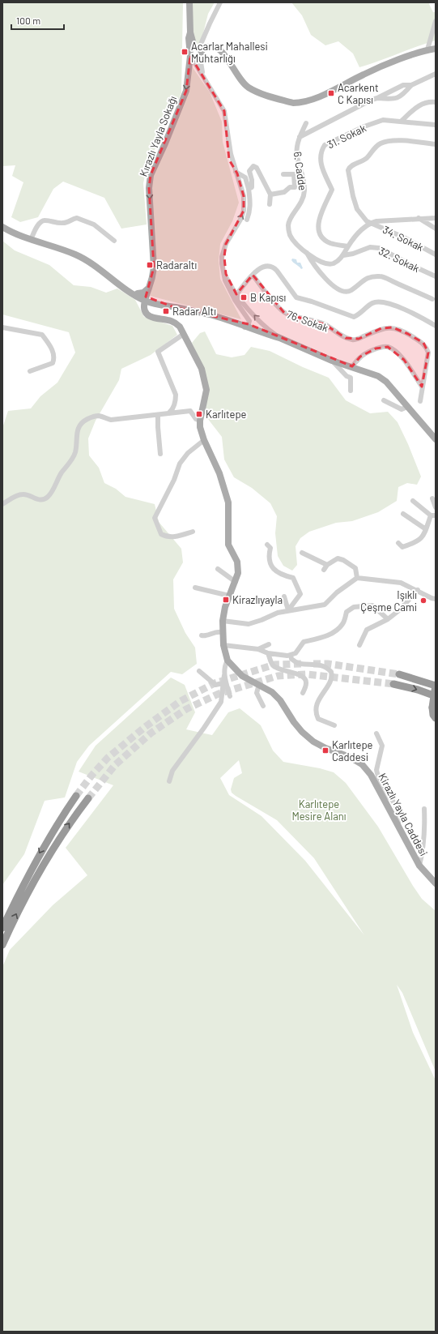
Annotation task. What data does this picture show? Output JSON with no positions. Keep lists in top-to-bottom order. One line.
{"streets":{"main road":["Kırazlı Yayla Sokağı","Kirazlı Yayla Caddesi"],"street":["31. Sokak","6. Cadde","34. Sokak","32. Sokak","76. Sokak"]},"crossings":[["31. Sokak","6. Cadde"],["6. Cadde","34. Sokak"],["6. Cadde","32. Sokak"]],"one_way":["Kırazlı Yayla Sokağı"],"parks":["Karlıtepe Mesire Alanı"],"places":{"transit":["Acarlar Mahallesi Muhtarlığı","Acarkent C Kapısı","Radaraltı","B Kapısı","Radar Altı","Karlıtepe","Kirazlıyayla","Karlıtepe Caddesi"],"other":["Işıklı Çeşme Cami"]},"scale_bar":"100 m"}
